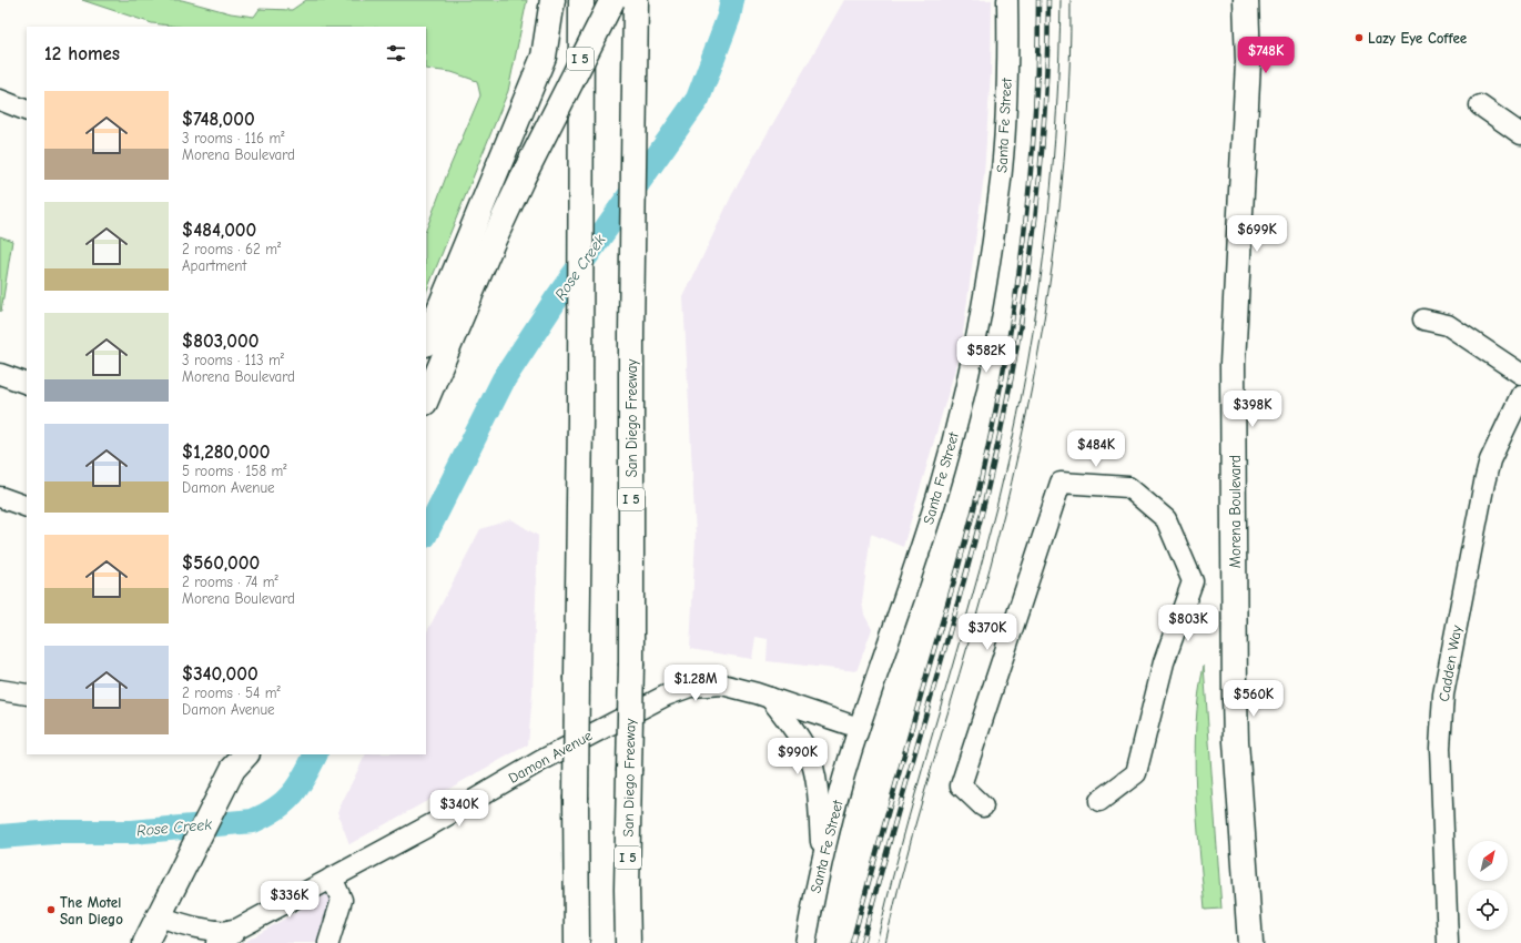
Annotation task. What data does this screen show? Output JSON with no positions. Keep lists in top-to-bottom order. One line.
{"streets":{"main road":["I 5","San Diego Freeway","Morena Boulevard"],"street":["Santa Fe Street","Cadden Way","Damon Avenue"]},"crossings":[["Santa Fe Street","Damon Avenue"]],"water":["Rose Creek"],"places":["Lazy Eye Coffee","The Motel San Diego"],"north":"top right","page":{"heading":"12 homes","price":["$748K","$699K","$582K","$398K","$484K","$803K","$370K","$1.28M","$560K","$990K","$340K","$336K"],"list":[{"name":"$748,000","note":"3 rooms · 116 m² · Morena Boulevard"},{"name":"$484,000","note":"2 rooms · 62 m² · Apartment"},{"name":"$803,000","note":"3 rooms · 113 m² · Morena Boulevard"},{"name":"$1,280,000","note":"5 rooms · 158 m² · Damon Avenue"},{"name":"$560,000","note":"2 rooms · 74 m² · Morena Boulevard"},{"name":"$340,000","note":"2 rooms · 54 m² · Damon Avenue"}]}}
